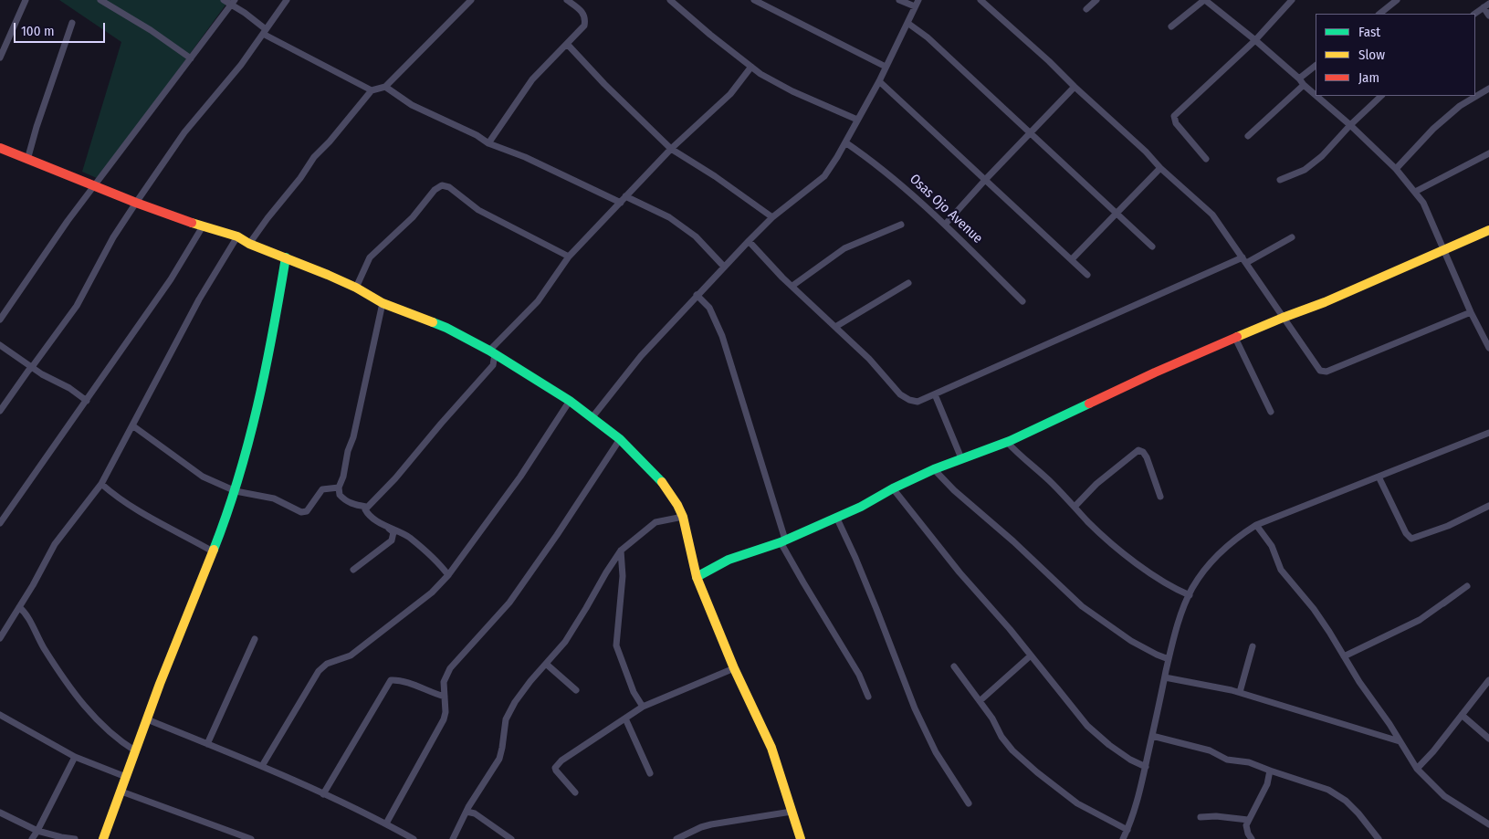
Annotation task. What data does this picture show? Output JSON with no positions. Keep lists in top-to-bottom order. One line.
{"streets":{"street":["Osas Ojo Avenue"]},"legend":["Fast","Slow","Jam"],"scale_bar":"100 m"}
